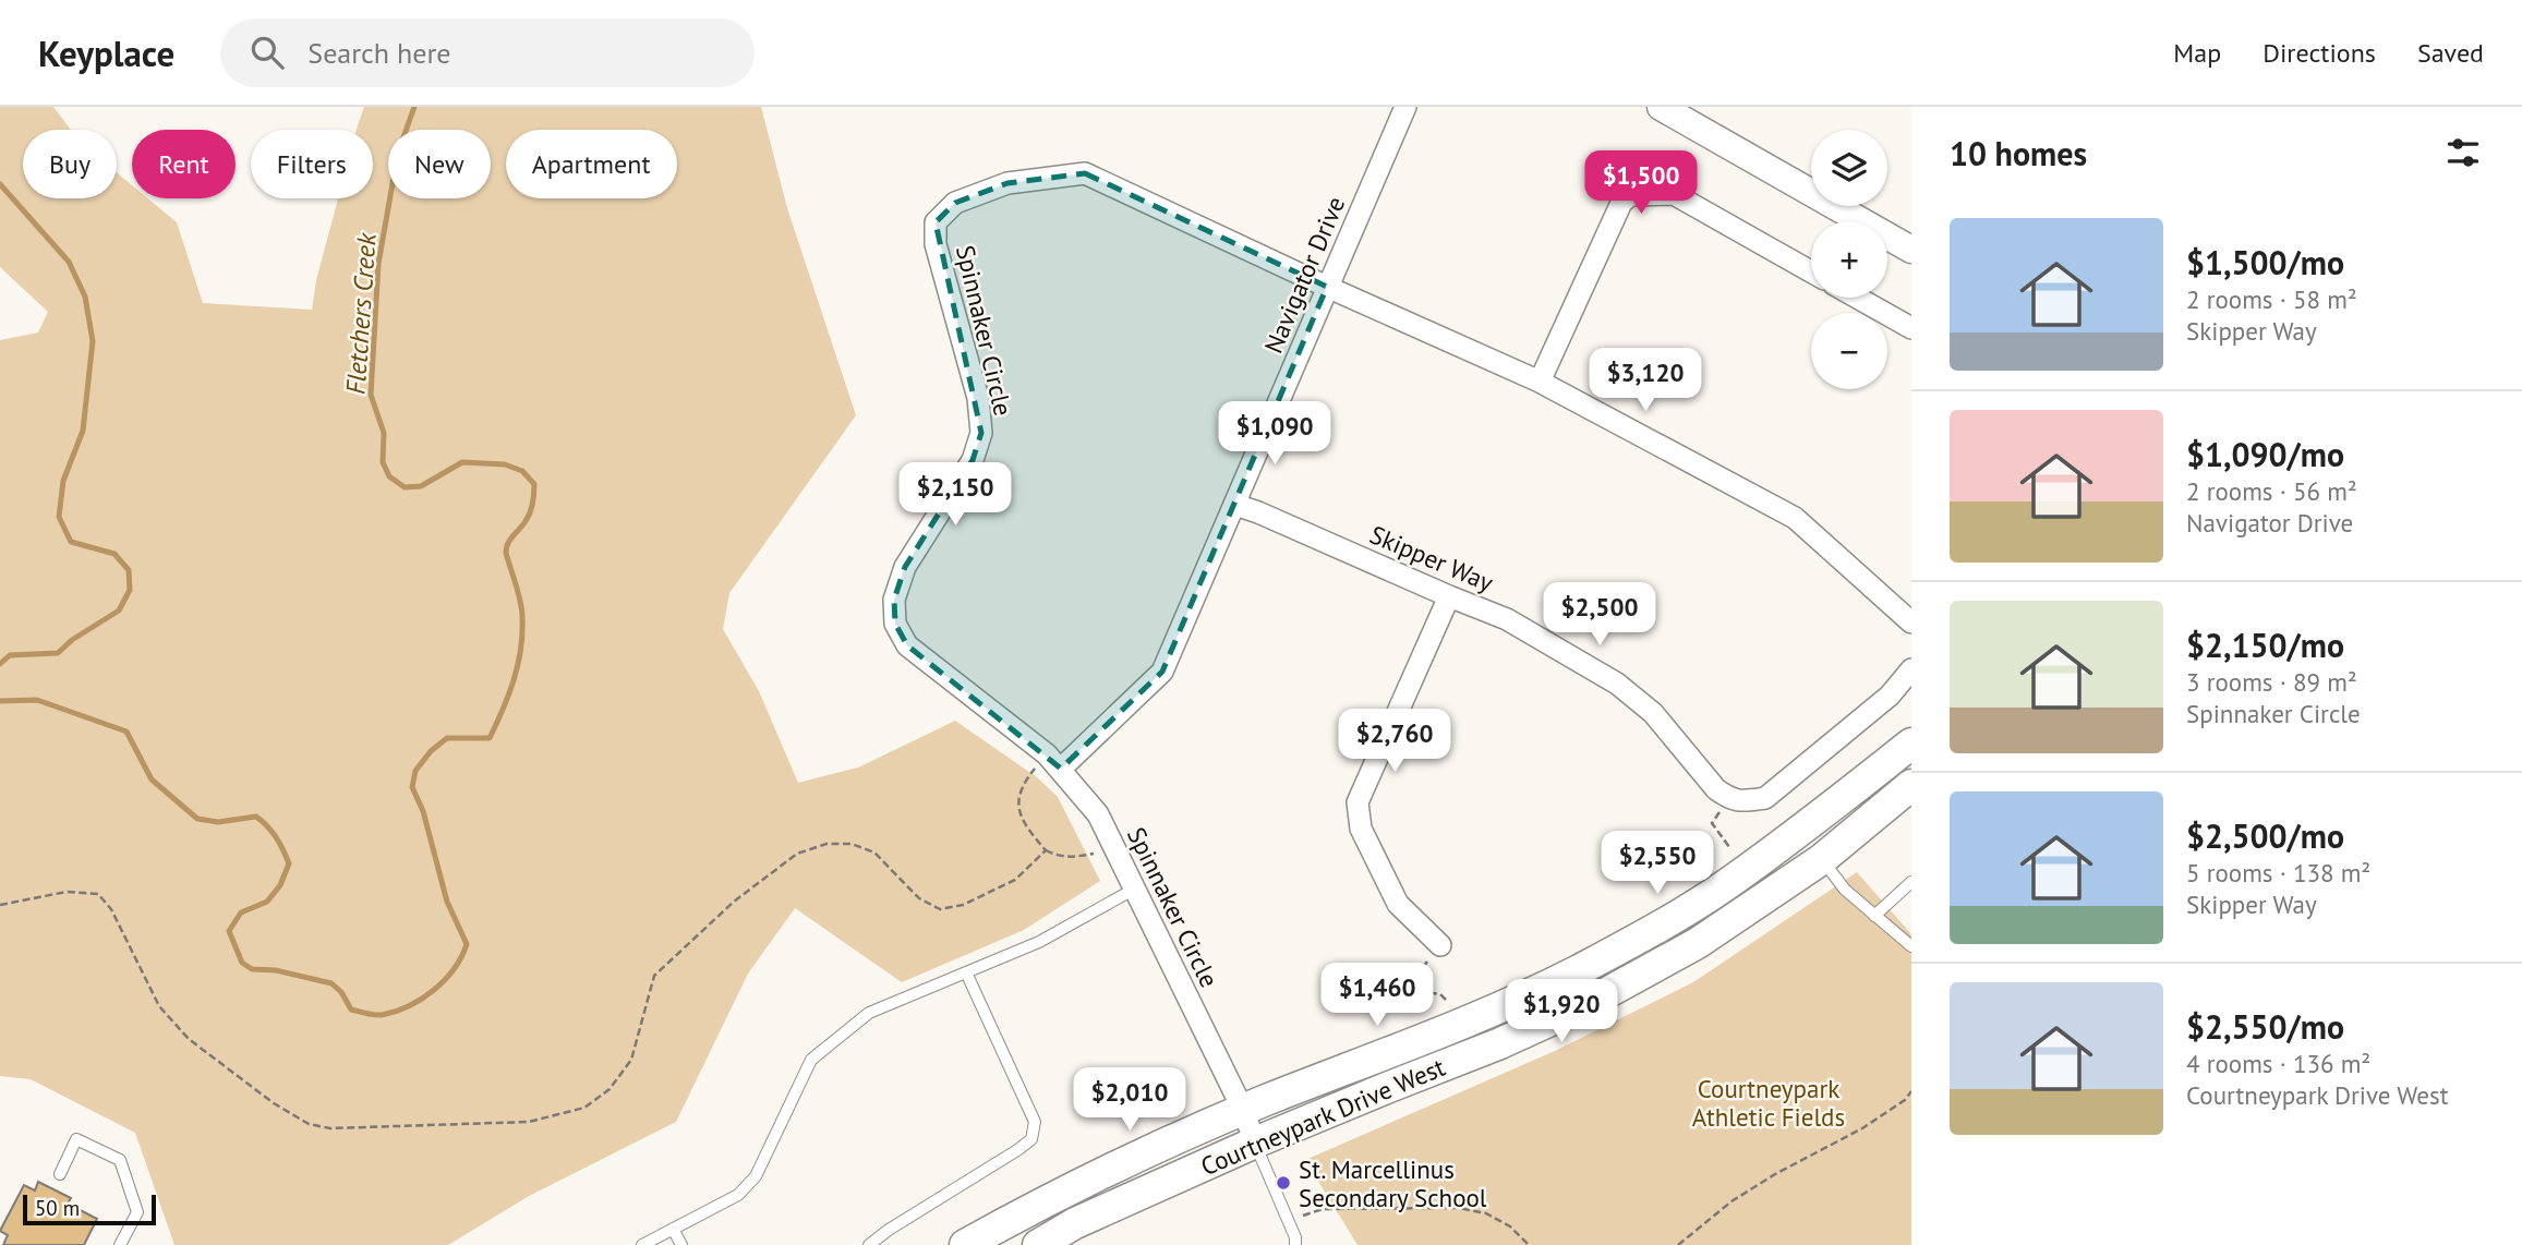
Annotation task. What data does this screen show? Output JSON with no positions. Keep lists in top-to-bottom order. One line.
{"streets":{"main road":["Courtneypark Drive West"],"street":["Navigator Drive","Spinnaker Circle","Skipper Way"]},"crossings":[["Navigator Drive","Spinnaker Circle"],["Navigator Drive","Skipper Way"],["Spinnaker Circle","Courtneypark Drive West"]],"water":["Fletchers Creek"],"parks":["Courtneypark Athletic Fields"],"places":["St. Marcellinus Secondary School"],"scale_bar":"50 m","page":{"header":"Keyplace","search":"Search here","nav":["Map","Directions","Saved"],"heading":"10 homes","map_buttons":["+","−"],"chip":["Buy","Rent","Filters","New","Apartment"],"price":["$1,500","$3,120","$1,090","$2,150","$2,500","$2,760","$2,550","$1,460","$1,920","$2,010"],"list":[{"name":"$1,500/mo","note":"2 rooms · 58 m² · Skipper Way"},{"name":"$1,090/mo","note":"2 rooms · 56 m² · Navigator Drive"},{"name":"$2,150/mo","note":"3 rooms · 89 m² · Spinnaker Circle"},{"name":"$2,500/mo","note":"5 rooms · 138 m² · Skipper Way"},{"name":"$2,550/mo","note":"4 rooms · 136 m² · Courtneypark Drive West"}],"scale":"50 m"}}
